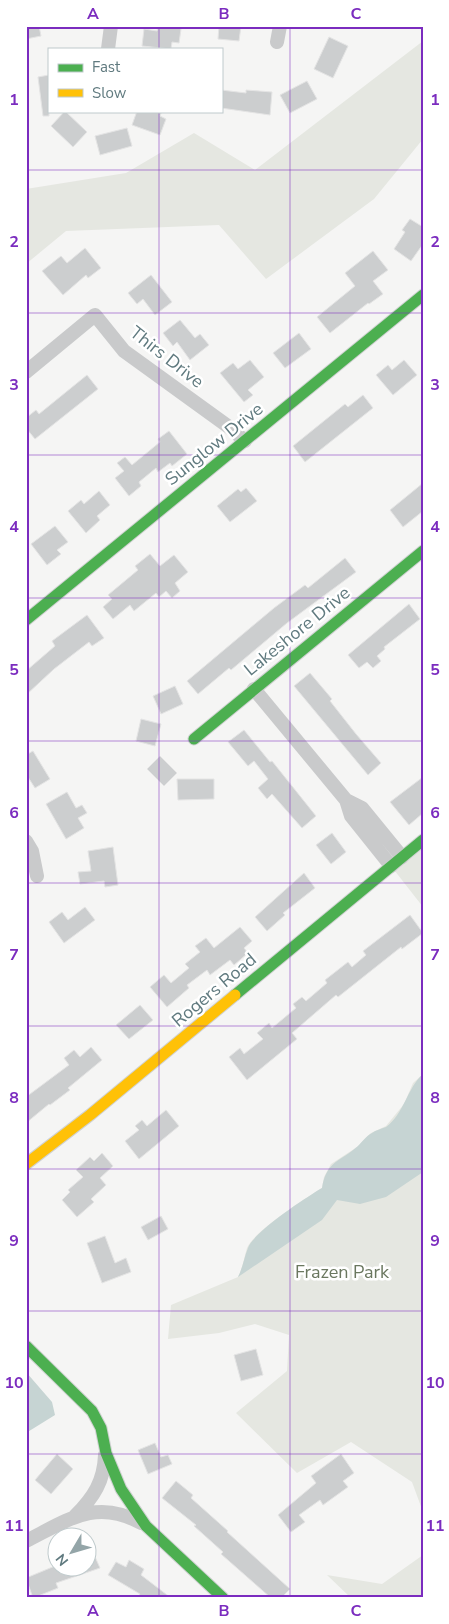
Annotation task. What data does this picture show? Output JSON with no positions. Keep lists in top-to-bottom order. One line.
{"streets":{"street":["Thirs Drive","Sunglow Drive","Lakeshore Drive","Rogers Road"]},"crossings":[["Thirs Drive","Sunglow Drive"]],"parks":["Frazen Park"],"legend":["Fast","Slow"],"north":"bottom left","grid":{"columns":["A","B","C"],"rows":["1","2","3","4","5","6","7","8","9","10","11"]}}
